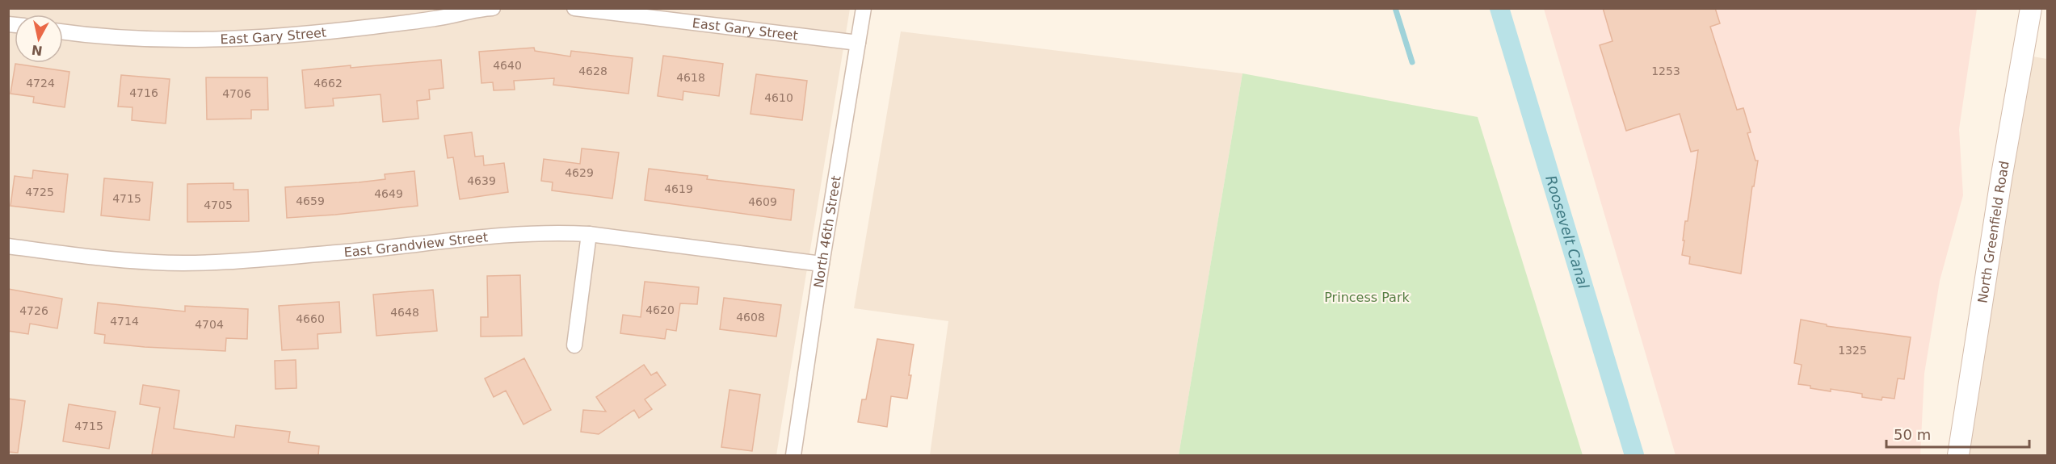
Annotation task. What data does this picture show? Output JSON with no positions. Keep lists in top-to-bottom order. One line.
{"streets":{"main road":["North Greenfield Road"],"street":["East Gary Street","North 46th Street","East Grandview Street"]},"crossings":[["East Gary Street","North 46th Street"],["North 46th Street","East Grandview Street"]],"water":["Roosevelt Canal"],"parks":["Princess Park"],"house_numbers":["4640","4628","1253","4618","4724","4662","4716","4706","4610","4629","4639","4619","4725","4649","4715","4659","4609","4705","4620","4726","4648","4608","4660","4714","4704","1325","4715"],"scale_bar":"50 m","north":"bottom"}
